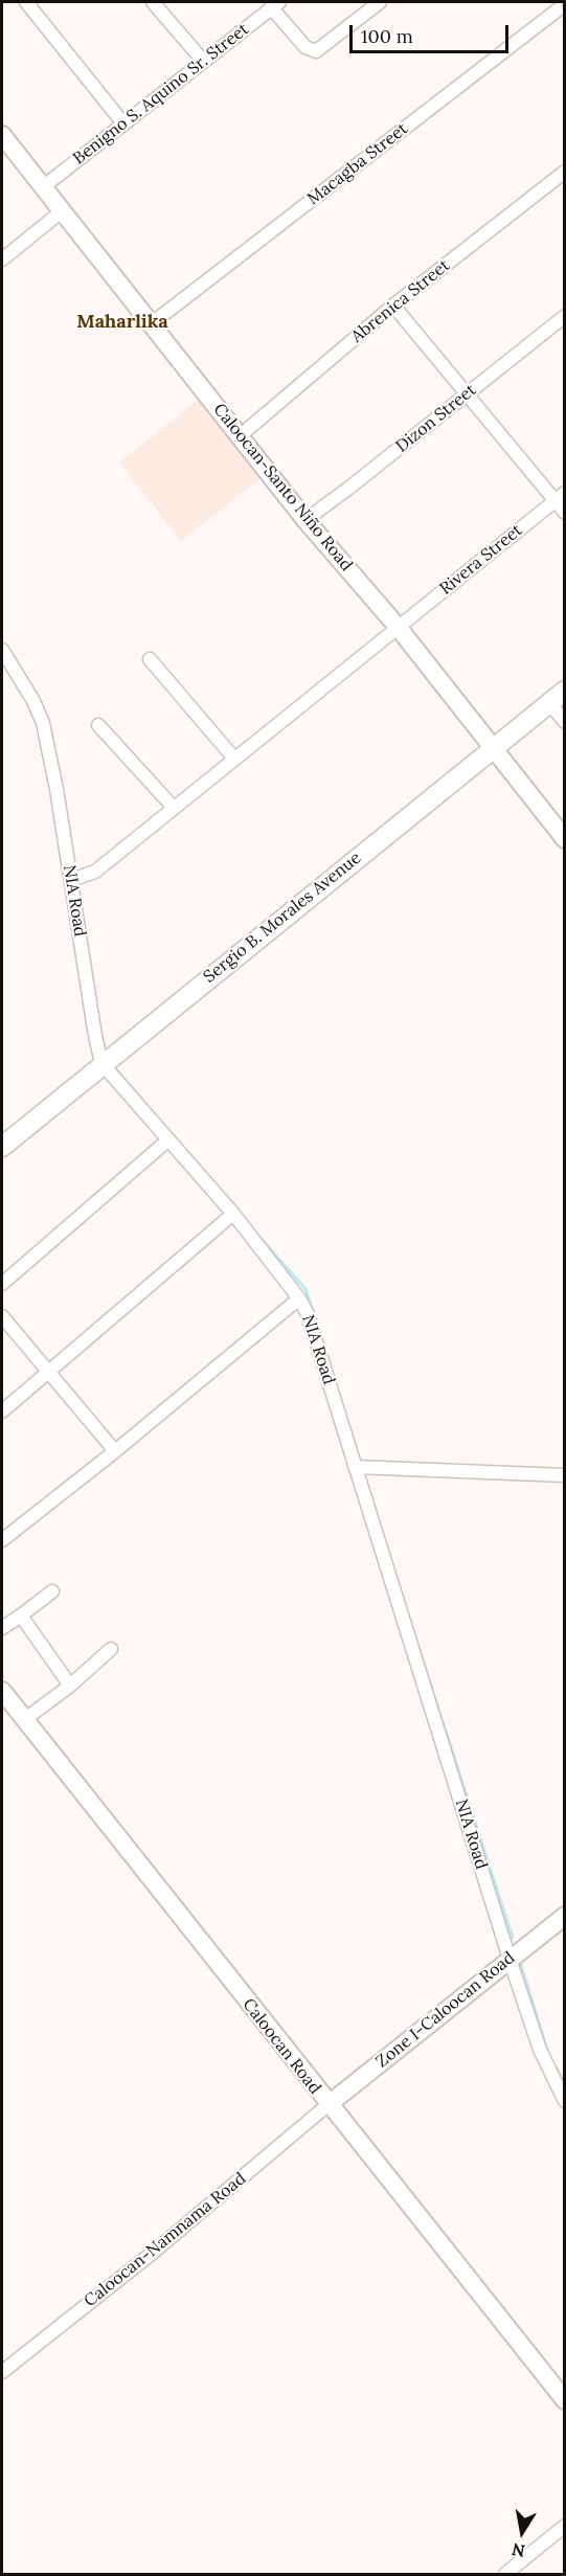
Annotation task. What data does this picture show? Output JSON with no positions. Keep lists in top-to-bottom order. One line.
{"streets":{"main road":["Sergio B. Morales Avenue"],"street":["Benigno S. Aquino Sr. Street","Macagba Street","Abrenica Street","Dizon Street","Caloocan-Santo Niño Road","Rivera Street","NIA Road","Zone I-Caloocan Road","Caloocan Road","Caloocan-Namnama Road"]},"crossings":[["Benigno S. Aquino Sr. Street","Caloocan-Santo Niño Road"],["Macagba Street","Caloocan-Santo Niño Road"],["Abrenica Street","Caloocan-Santo Niño Road"],["Dizon Street","Caloocan-Santo Niño Road"],["Caloocan-Santo Niño Road","Rivera Street"],["Caloocan-Santo Niño Road","Sergio B. Morales Avenue"],["Rivera Street","NIA Road"],["NIA Road","Sergio B. Morales Avenue"],["NIA Road","Zone I-Caloocan Road"],["Zone I-Caloocan Road","Caloocan Road"],["Zone I-Caloocan Road","Caloocan-Namnama Road"],["Caloocan Road","Caloocan-Namnama Road"]],"districts":["Maharlika"],"scale_bar":"100 m","north":"bottom"}
